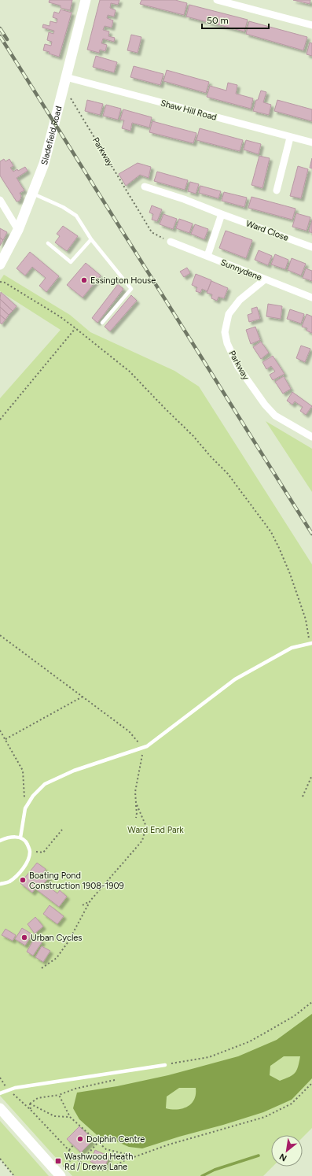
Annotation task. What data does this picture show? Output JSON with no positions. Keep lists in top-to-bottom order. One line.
{"streets":{"street":["Shaw Hill Road","Sladefield Road","Parkway","Ward Close","Sunnydene"]},"crossings":[["Shaw Hill Road","Sladefield Road"],["Shaw Hill Road","Parkway"],["Sladefield Road","Parkway"],["Parkway","Sunnydene"]],"parks":["Ward End Park"],"places":{"other":["Essington House","Boating Pond Construction 1908-1909","Urban Cycles","Dolphin Centre"],"transit":["Washwood Heath Rd / Drews Lane"]},"scale_bar":"50 m","north":"bottom left"}
